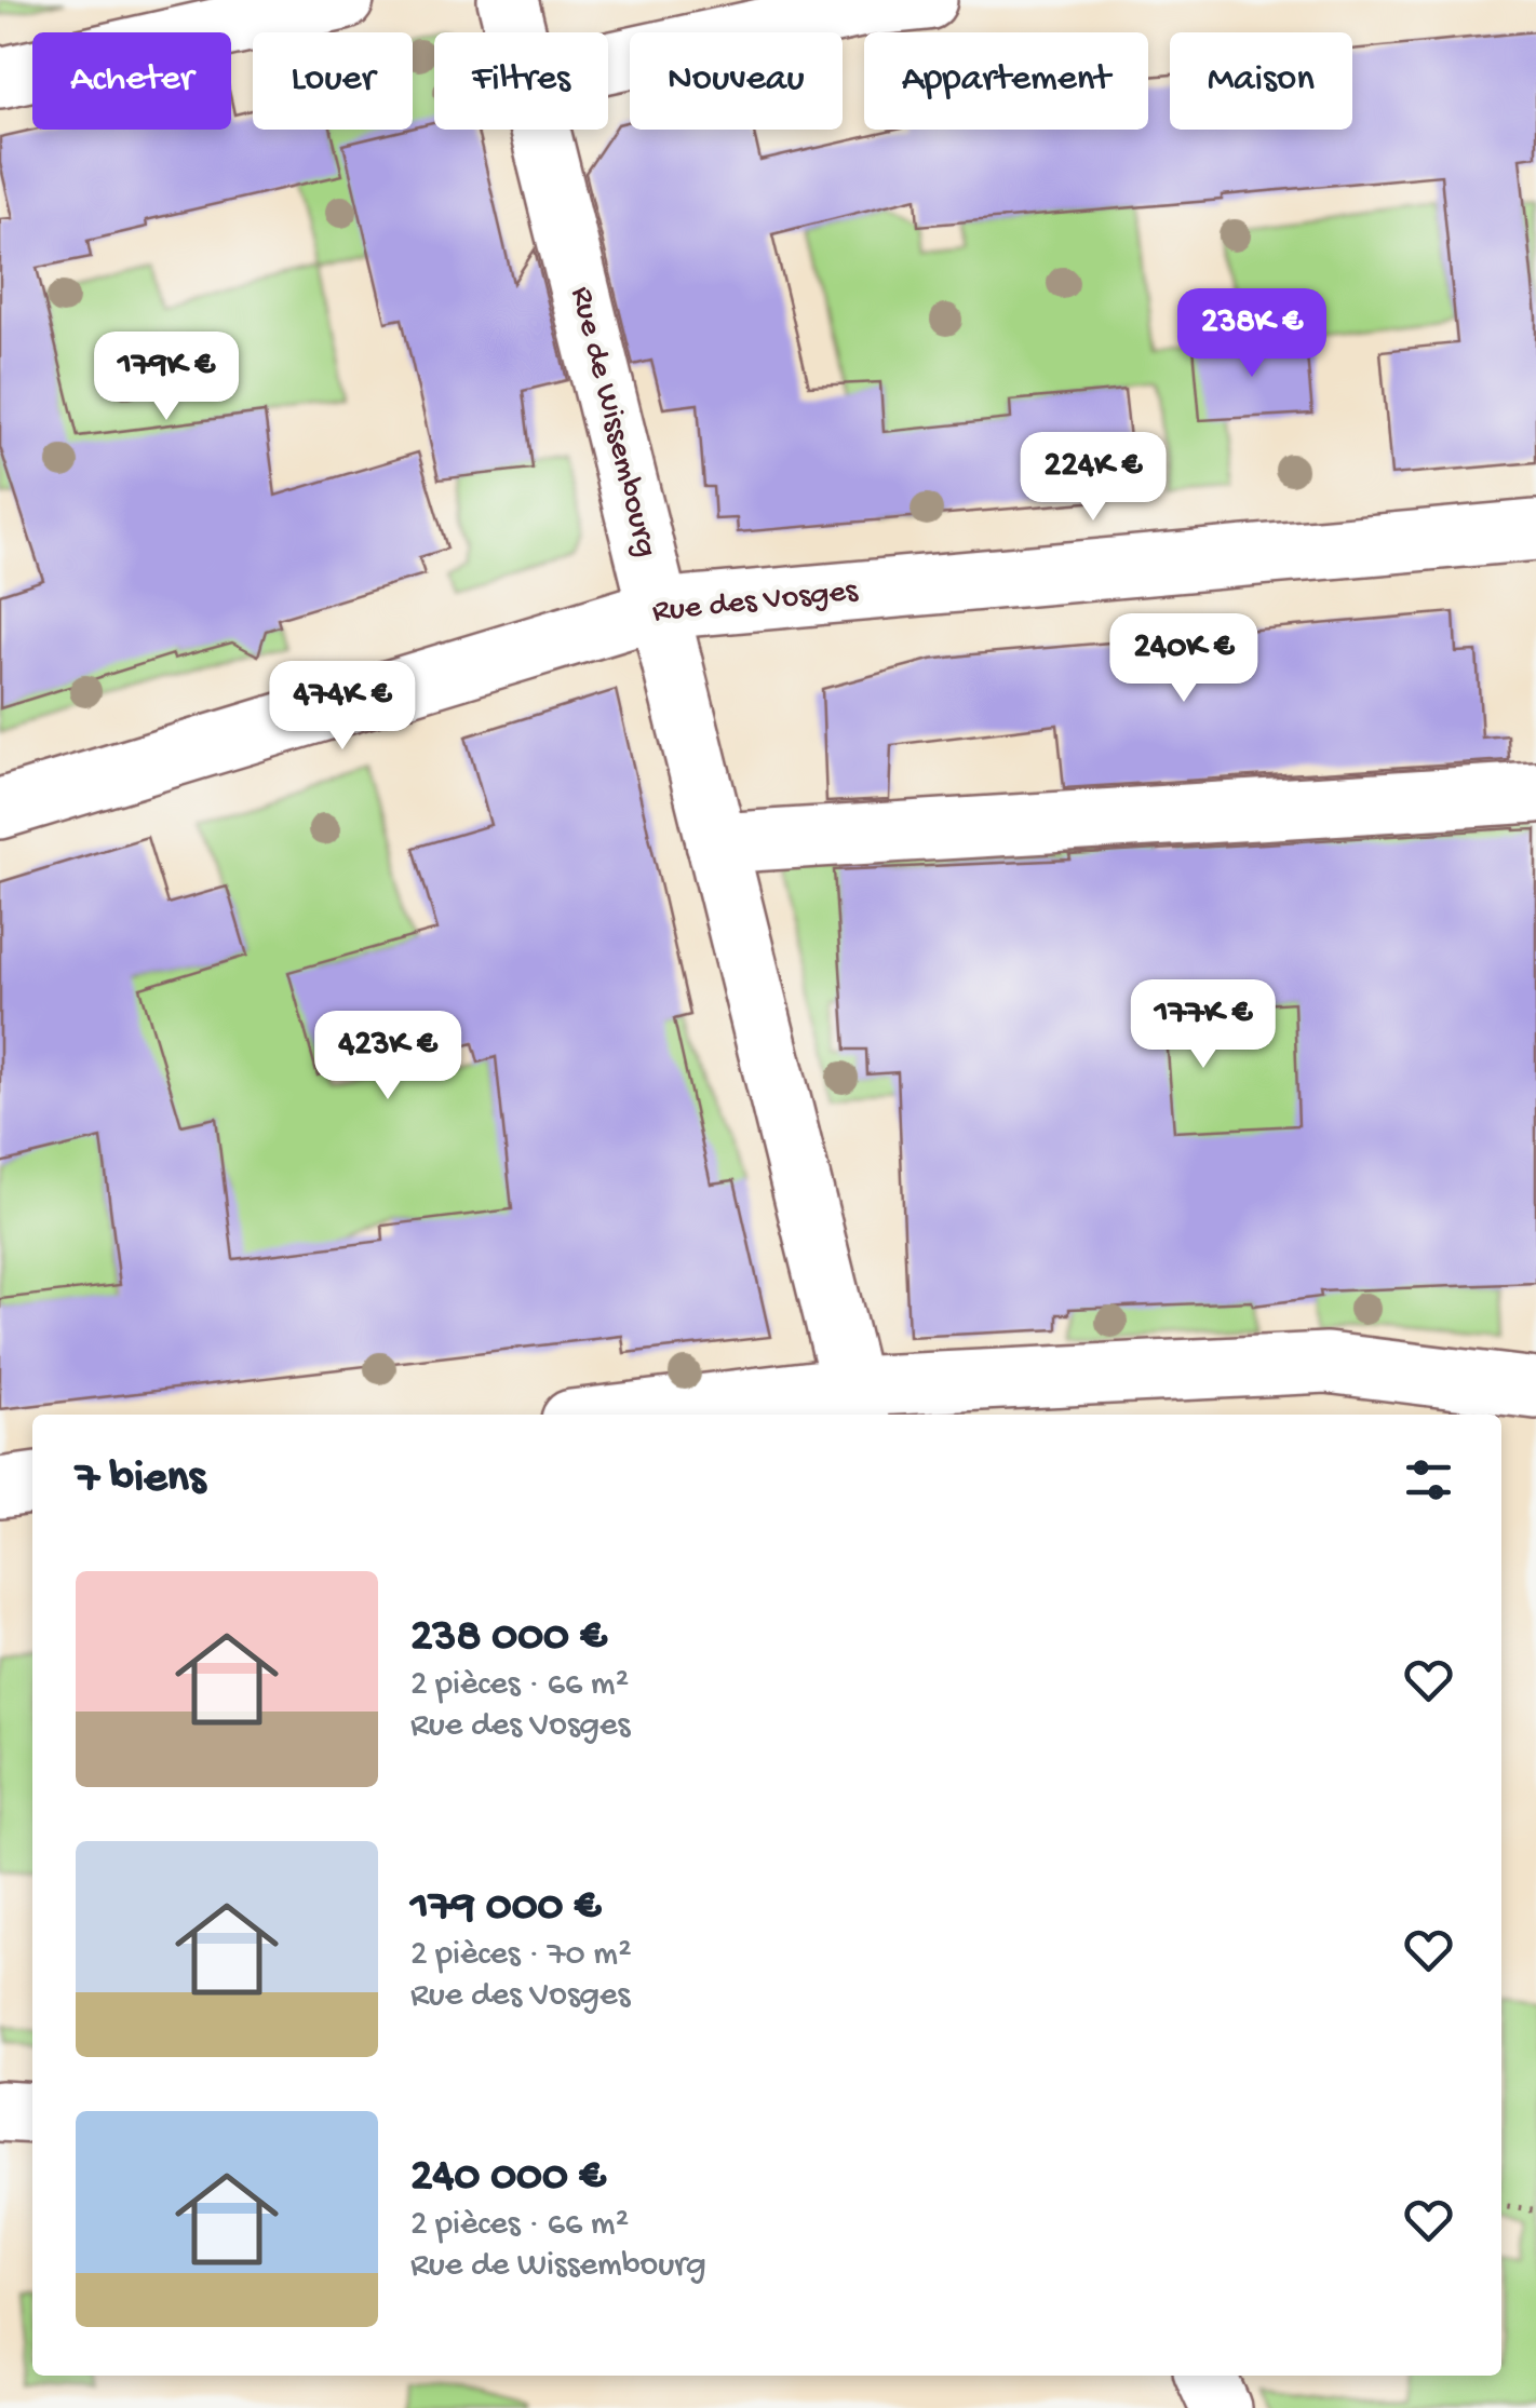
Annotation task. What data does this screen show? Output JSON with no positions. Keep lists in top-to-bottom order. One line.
{"streets":{"street":["Rue de Wissembourg","Rue des Vosges"]},"crossings":[["Rue de Wissembourg","Rue des Vosges"]],"page":{"chip":["Acheter","Louer","Filtres","Nouveau","Appartement","Maison"],"price":["238K €","179K €","224K €","240K €","474K €","177K €","423K €"],"heading":"7 biens","list":[{"name":"238 000 €","note":"2 pièces · 66 m² · Rue des Vosges"},{"name":"179 000 €","note":"2 pièces · 70 m² · Rue des Vosges"},{"name":"240 000 €","note":"2 pièces · 66 m² · Rue de Wissembourg"}]}}
